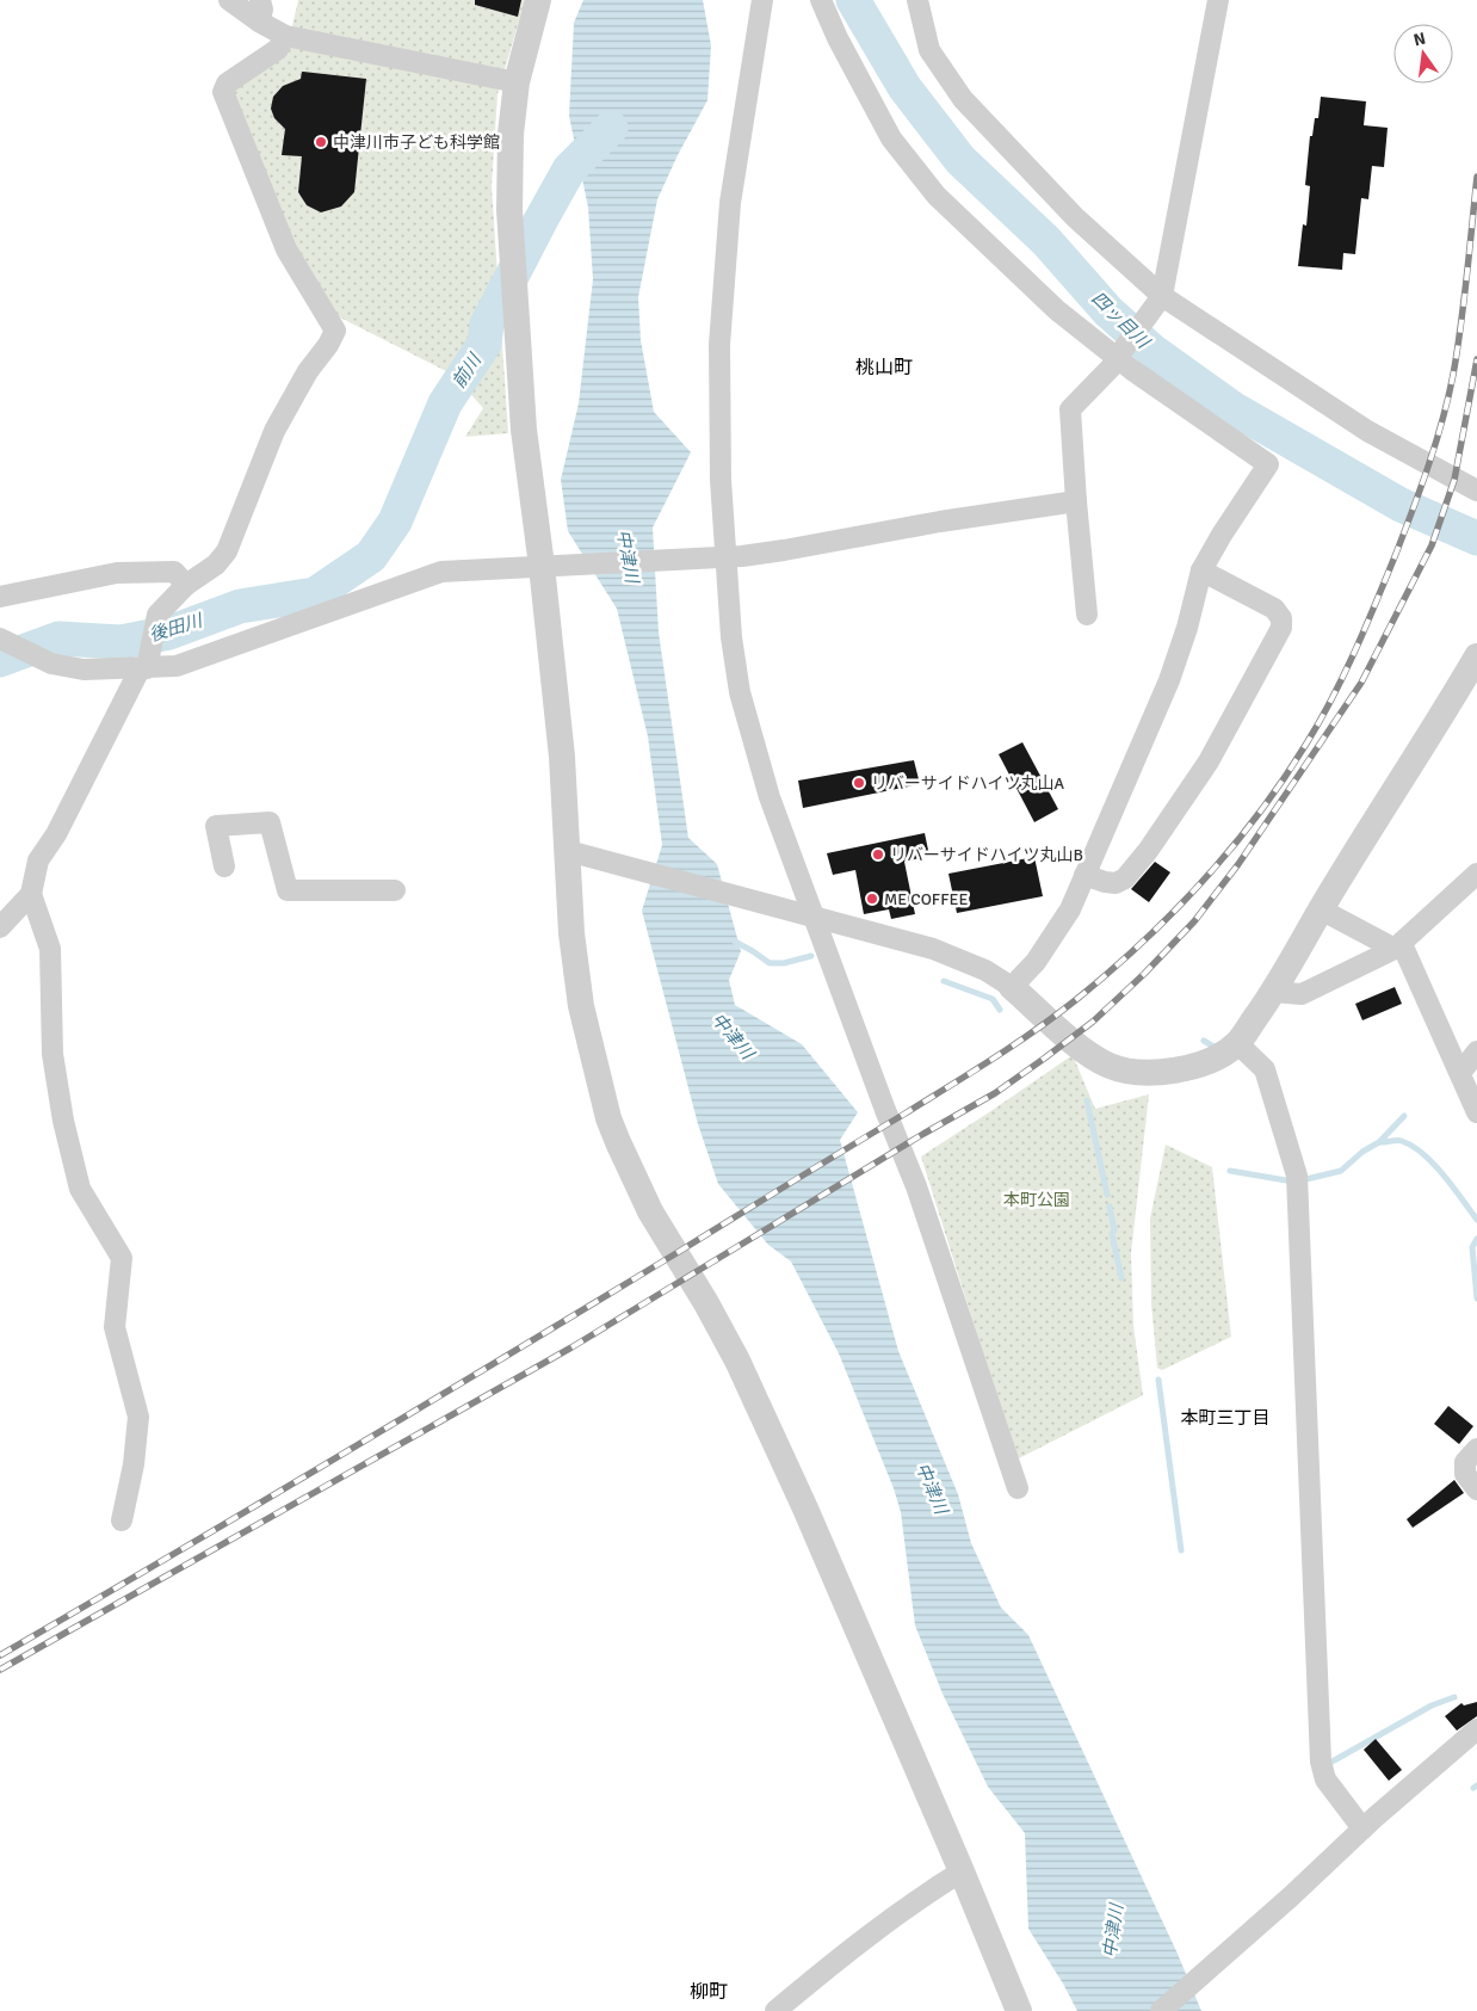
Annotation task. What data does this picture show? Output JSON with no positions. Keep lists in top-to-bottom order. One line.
{"districts":["桃山町","本町三丁目","柳町"],"water":["四ッ目川","前川","中津川","後田川"],"parks":["本町公園"],"places":["中津川市子ども科学館","リバーサイドハイツ丸山A","リバーサイドハイツ丸山B","ME COFFEE"],"north":"top"}
